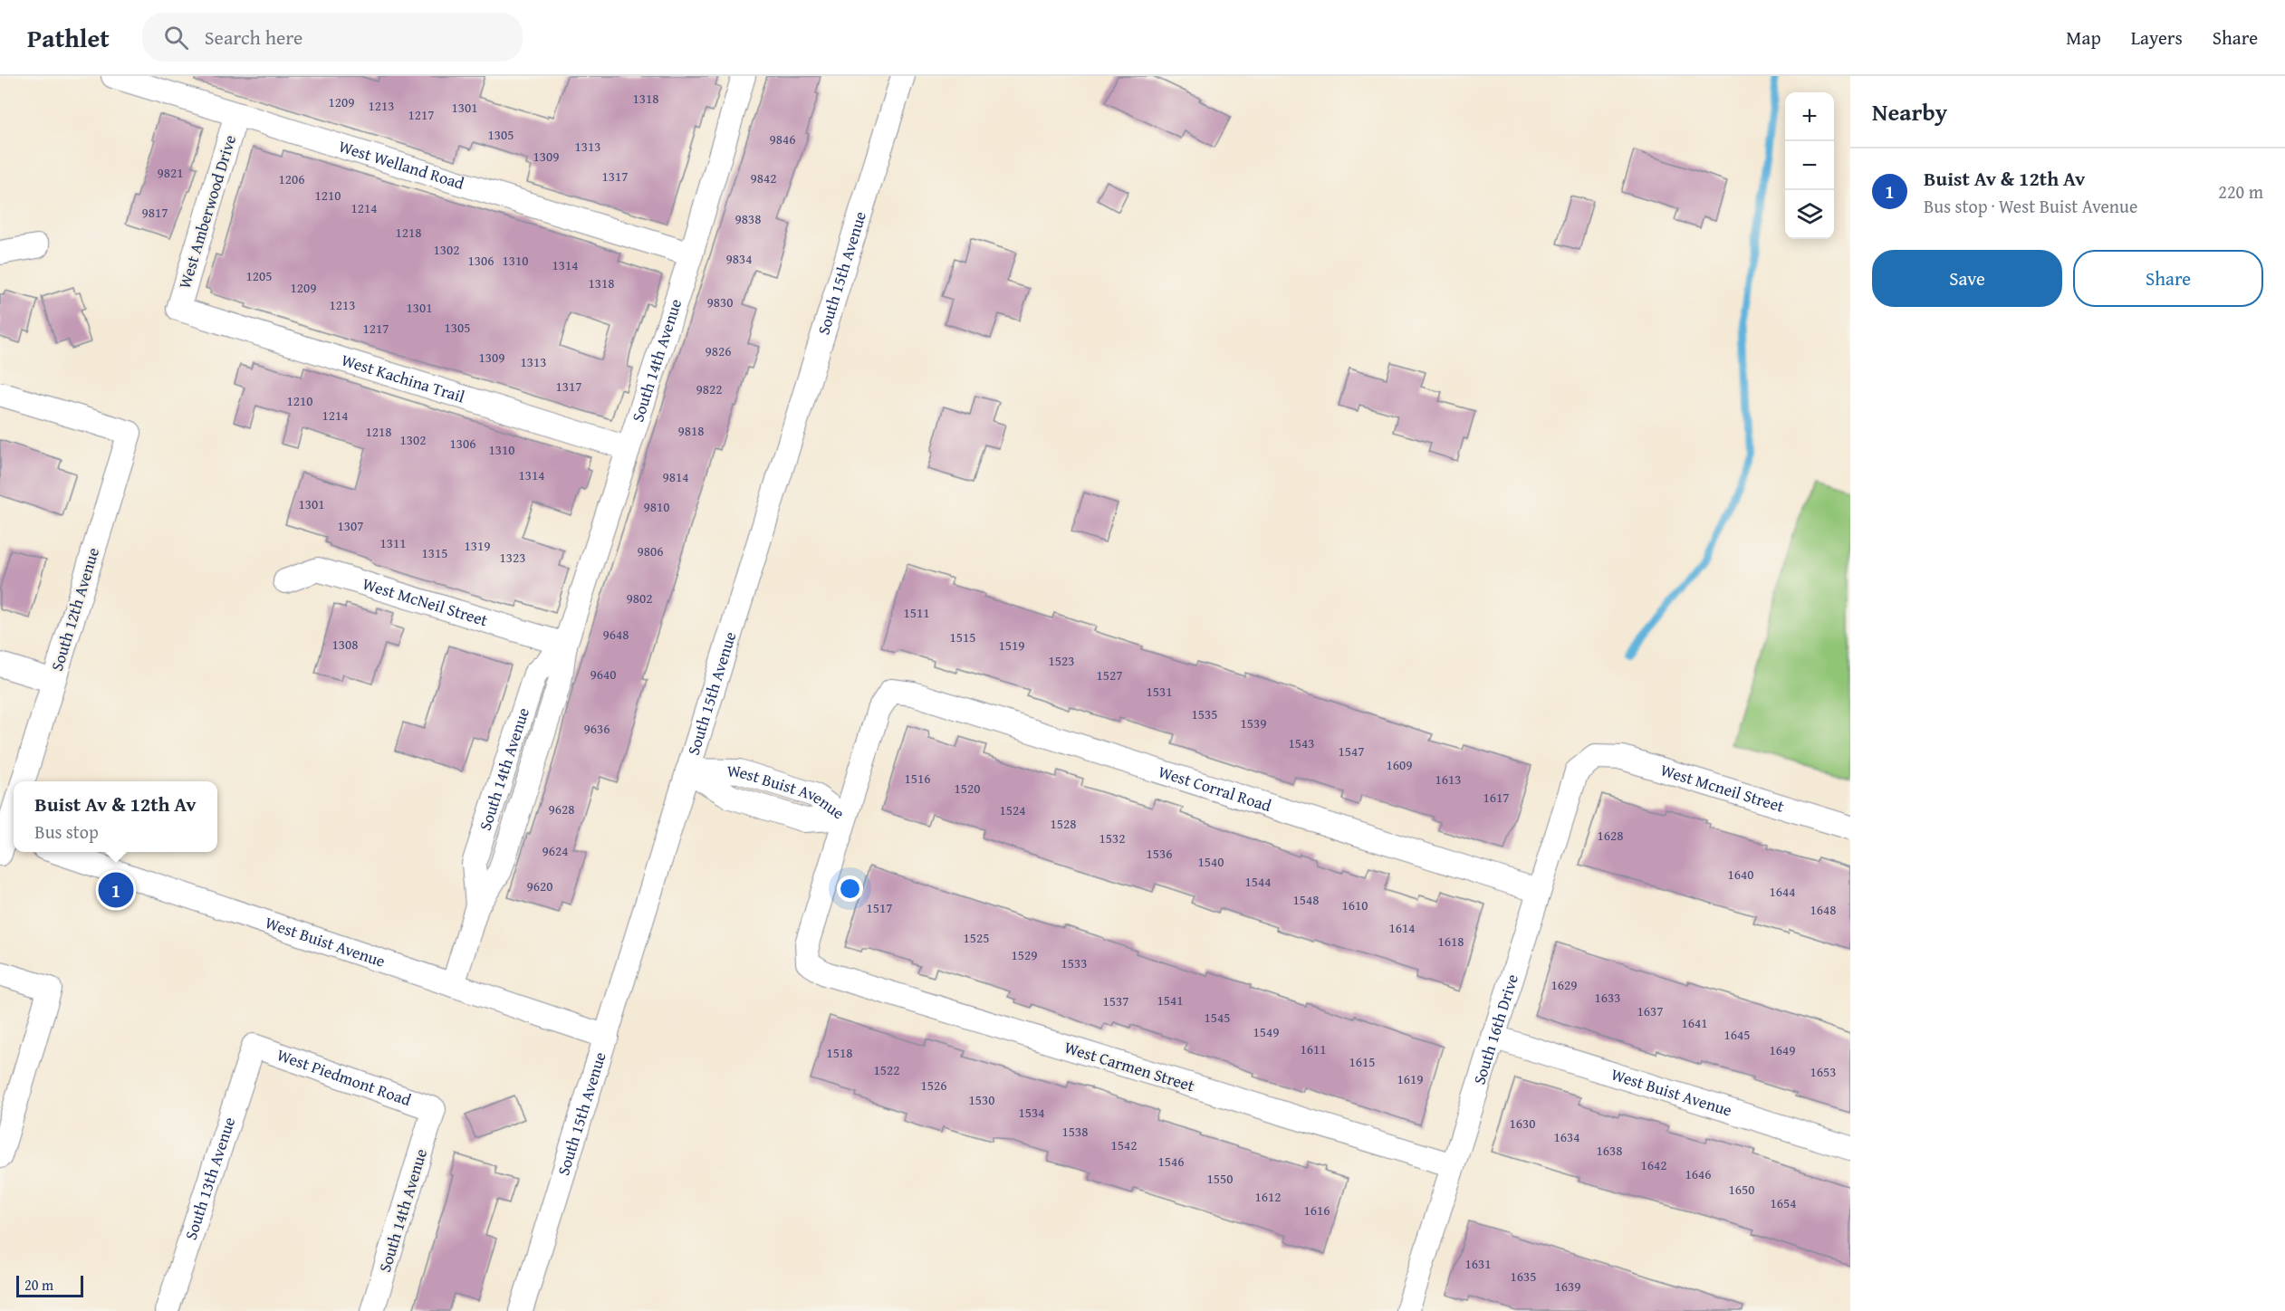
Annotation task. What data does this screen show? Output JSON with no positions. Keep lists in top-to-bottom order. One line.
{"streets":{"street":["West Welland Road","West Amberwood Drive","South 15th Avenue","South 14th Avenue","West Kachina Trail","West McNeil Street","South 12th Avenue","West Corral Road","West Mcneil Street","West Buist Avenue","South 16th Drive","West Carmen Street","West Piedmont Road","South 13th Avenue"]},"crossings":[["West Welland Road","West Amberwood Drive"],["West Welland Road","South 14th Avenue"],["West Amberwood Drive","West Kachina Trail"],["South 15th Avenue","West Buist Avenue"],["South 14th Avenue","West Kachina Trail"],["South 14th Avenue","West McNeil Street"],["South 14th Avenue","West Buist Avenue"],["South 14th Avenue","West Piedmont Road"],["West Corral Road","West Buist Avenue"],["West Corral Road","South 16th Drive"],["West Corral Road","West Carmen Street"],["West Mcneil Street","South 16th Drive"],["West Buist Avenue","South 16th Drive"],["West Buist Avenue","West Carmen Street"],["South 16th Drive","West Carmen Street"],["West Piedmont Road","South 13th Avenue"]],"house_numbers":["1318","1209","1213","1301","1217","1305","9846","1313","1309","9821","1317","9842","1206","1210","1214","9817","9838","1218","1302","9834","1306","1310","1314","1205","1318","1209","9830","1213","1301","1305","1217","9826","1309","1313","1317","9822","1210","1214","9818","1218","1302","1306","1310","1314","9814","1301","9810","1307","1311","1319","9806","1315","1323","9802","1511","9648","1515","1308","1519","1523","9640","1527","1531","1535","1539","9636","1543","1547","1609","1516","1613","1520","1617","9628","1524","1528","1628","1532","9624","1536","1540","1640","1544","9620","1644","1548","1610","1517","1648","1614","1525","1618","1529","1533","1629","1633","1541","1537","1637","1545","1641","1549","1645","1611","1649","1518","1615","1522","1653","1619","1526","1530","1534","1630","1538","1634","1542","1638","1546","1642","1646","1550","1650","1612","1654","1616","1631","1635","1639"],"scale_bar":"20 m","page":{"header":"Pathlet","search":"Search here","nav":["Map","Layers","Share"],"heading":"Nearby","map_buttons":["+","−"],"list":[{"mark":"1","name":"Buist Av & 12th Av","note":"Bus stop · West Buist Avenue","value":"220 m"}],"buttons":["Save","Share"],"popup":["Buist Av & 12th Av","Bus stop"],"pins":"1","scale":"20 m"}}
